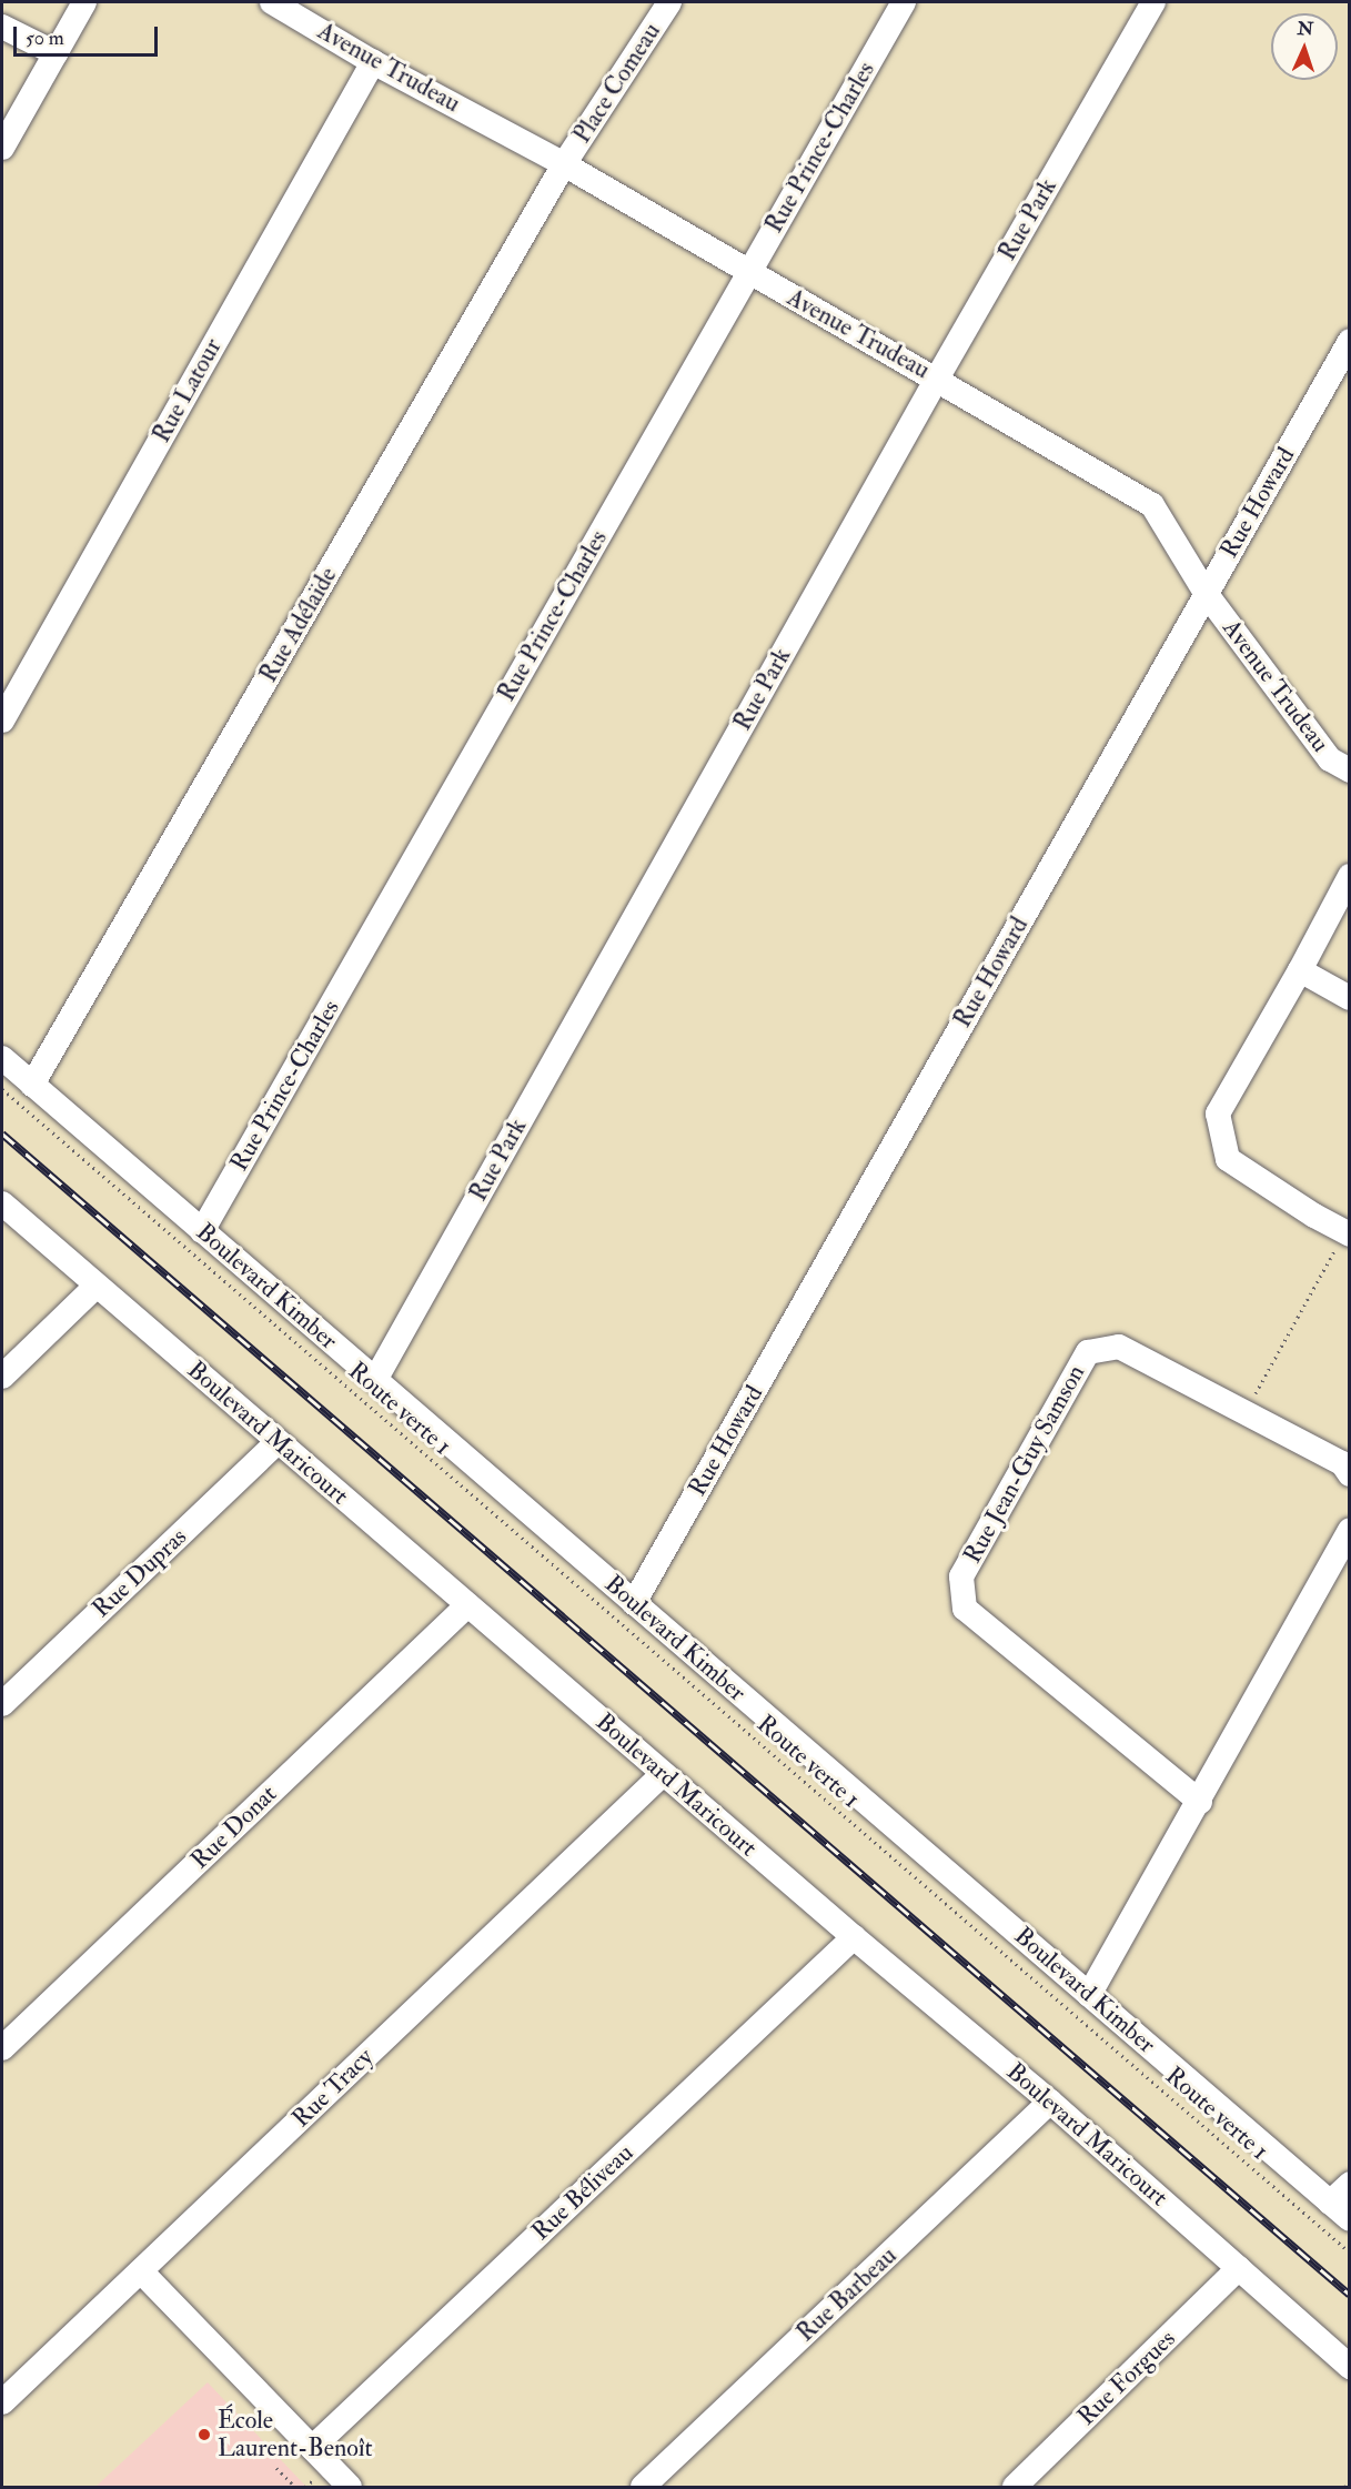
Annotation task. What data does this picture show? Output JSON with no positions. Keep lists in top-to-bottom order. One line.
{"streets":{"street":["Avenue Trudeau","Place Comeau","Rue Prince-Charles","Rue Park","Rue Latour","Rue Howard","Rue Adélaïde","Boulevard Kimber","Boulevard Maricourt","Rue Jean-Guy Samson","Rue Dupras","Rue Donat","Rue Tracy","Rue Béliveau","Rue Barbeau","Rue Forgues"],"path":["Route verte 1"]},"crossings":[["Avenue Trudeau","Place Comeau"],["Avenue Trudeau","Rue Prince-Charles"],["Avenue Trudeau","Rue Park"],["Avenue Trudeau","Rue Latour"],["Avenue Trudeau","Rue Howard"],["Avenue Trudeau","Rue Adélaïde"],["Place Comeau","Rue Adélaïde"],["Rue Prince-Charles","Boulevard Kimber"],["Rue Park","Boulevard Kimber"],["Rue Howard","Boulevard Kimber"],["Rue Adélaïde","Boulevard Kimber"],["Boulevard Maricourt","Rue Dupras"],["Boulevard Maricourt","Rue Donat"],["Boulevard Maricourt","Rue Tracy"],["Boulevard Maricourt","Rue Béliveau"],["Boulevard Maricourt","Rue Barbeau"],["Boulevard Maricourt","Rue Forgues"]],"places":["École Laurent-Benoît"],"scale_bar":"50 m","north":"top"}
